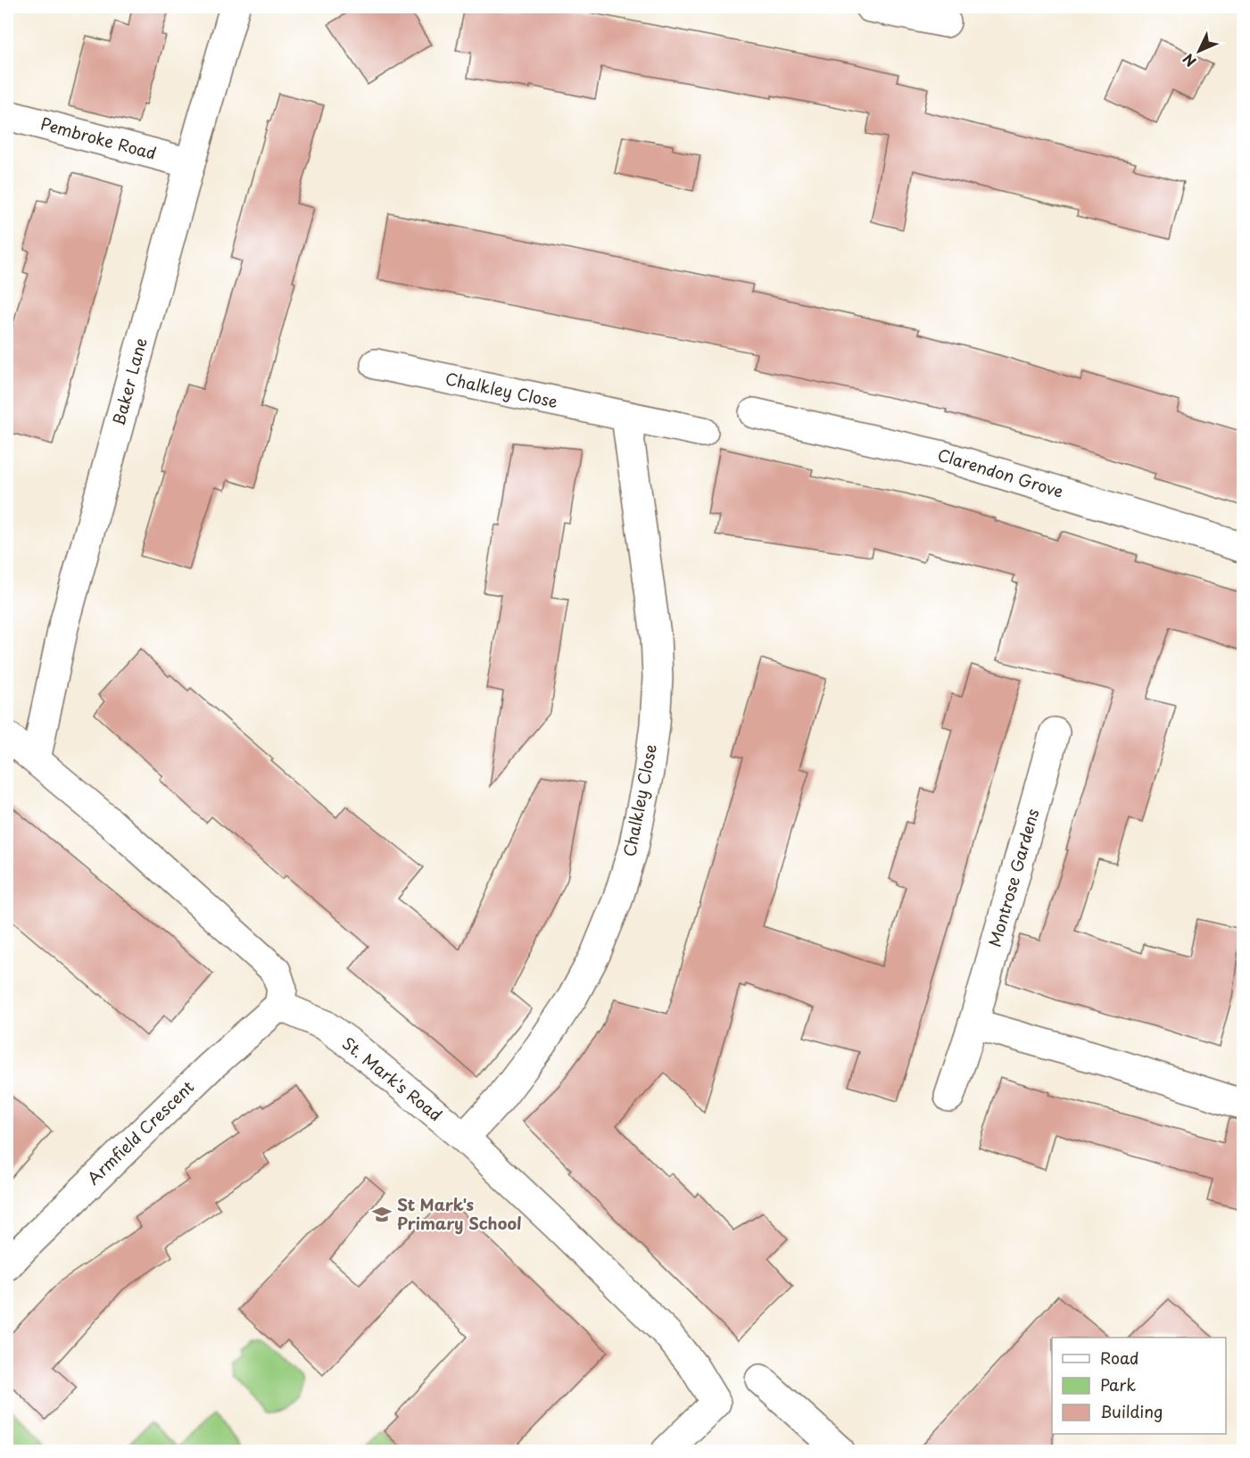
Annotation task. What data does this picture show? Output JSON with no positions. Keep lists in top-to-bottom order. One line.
{"streets":{"street":["Pembroke Road","Baker Lane","Chalkley Close","Clarendon Grove","Montrose Gardens","St. Mark's Road","Armfield Crescent"]},"crossings":[["Pembroke Road","Baker Lane"],["Chalkley Close","St. Mark's Road"],["St. Mark's Road","Armfield Crescent"]],"places":{"school or university":["St Mark's Primary School"]},"legend":["Road","Park","Building"],"north":"bottom left"}
